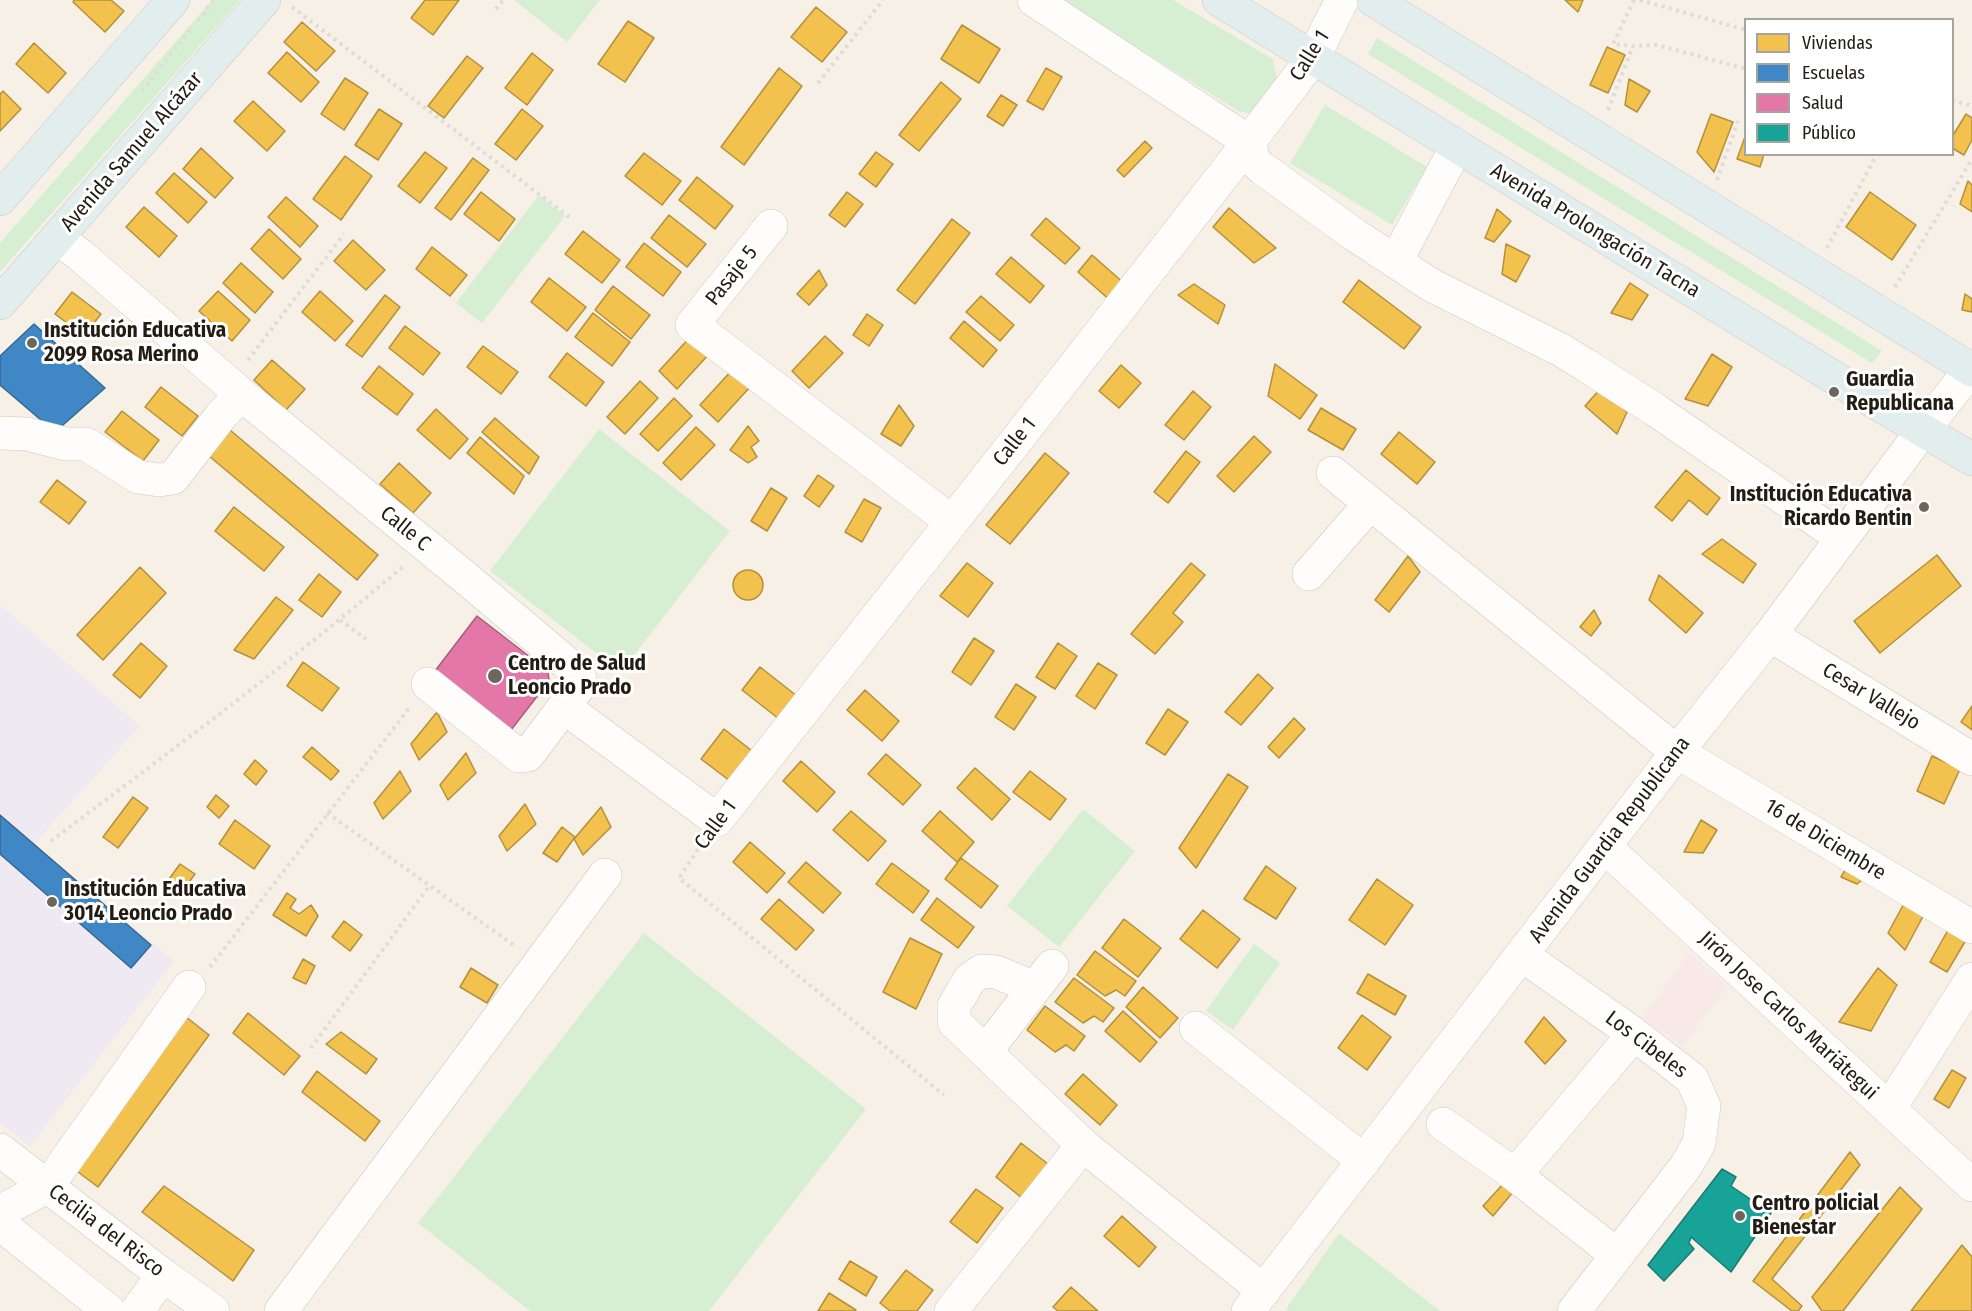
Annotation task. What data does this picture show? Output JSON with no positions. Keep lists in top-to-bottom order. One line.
{"streets":{"main road":["Avenida Samuel Alcázar","Avenida Prolongación Tacna"],"street":["Calle 1","Pasaje 5","Calle C","Cesar Vallejo","Avenida Guardia Republicana","16 de Diciembre","Jirón Jose Carlos Mariátegui","Los Cibeles","Cecilia del Risco"]},"crossings":[["Calle 1","Avenida Prolongación Tacna"],["Calle 1","Pasaje 5"],["Avenida Samuel Alcázar","Calle C"],["Avenida Prolongación Tacna","Avenida Guardia Republicana"],["Cesar Vallejo","Avenida Guardia Republicana"],["Avenida Guardia Republicana","16 de Diciembre"],["Avenida Guardia Republicana","Jirón Jose Carlos Mariátegui"],["Avenida Guardia Republicana","Los Cibeles"]],"places":["Institución Educativa 2099 Rosa Merino","Guardia Republicana","Institución Educativa Ricardo Bentin","Centro de Salud Leoncio Prado","Institución Educativa 3014 Leoncio Prado","Centro policial Bienestar"],"legend":["Viviendas","Escuelas","Salud","Público"]}
